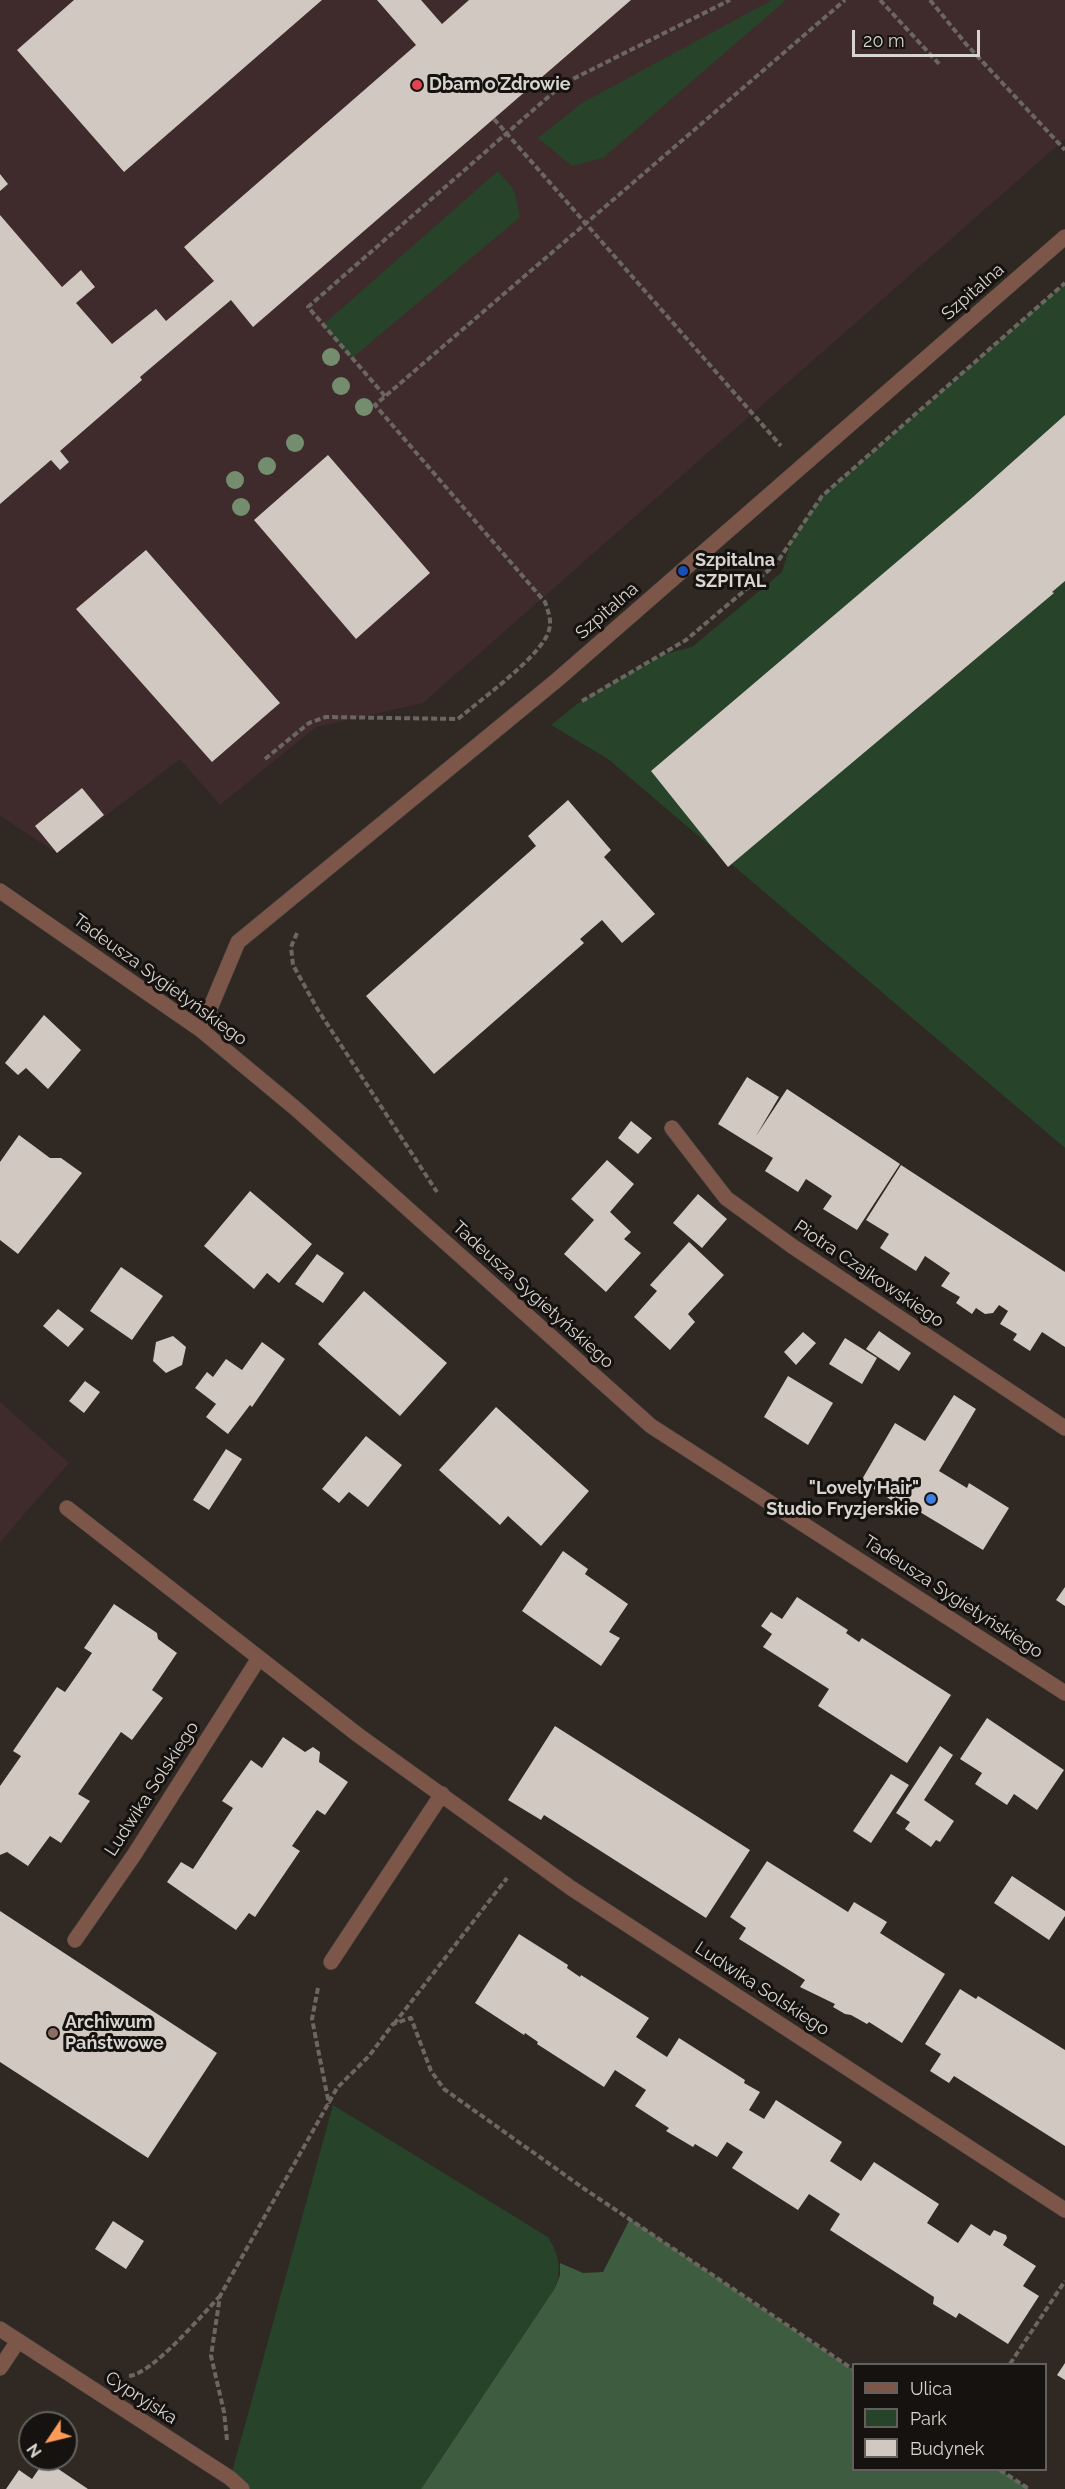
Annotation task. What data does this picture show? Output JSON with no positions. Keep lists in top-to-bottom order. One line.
{"streets":{"street":["Szpitalna","Tadeusza Sygietyńskiego","Piotra Czajkowskiego","Ludwika Solskiego","Cypryjska"]},"crossings":[["Szpitalna","Tadeusza Sygietyńskiego"]],"places":["Dbam o Zdrowie","Szpitalna SZPITAL","\"Lovely Hair\" Studio Fryzjerskie","Archiwum Państwowe"],"legend":["Ulica","Park","Budynek"],"scale_bar":"20 m","north":"bottom left"}
